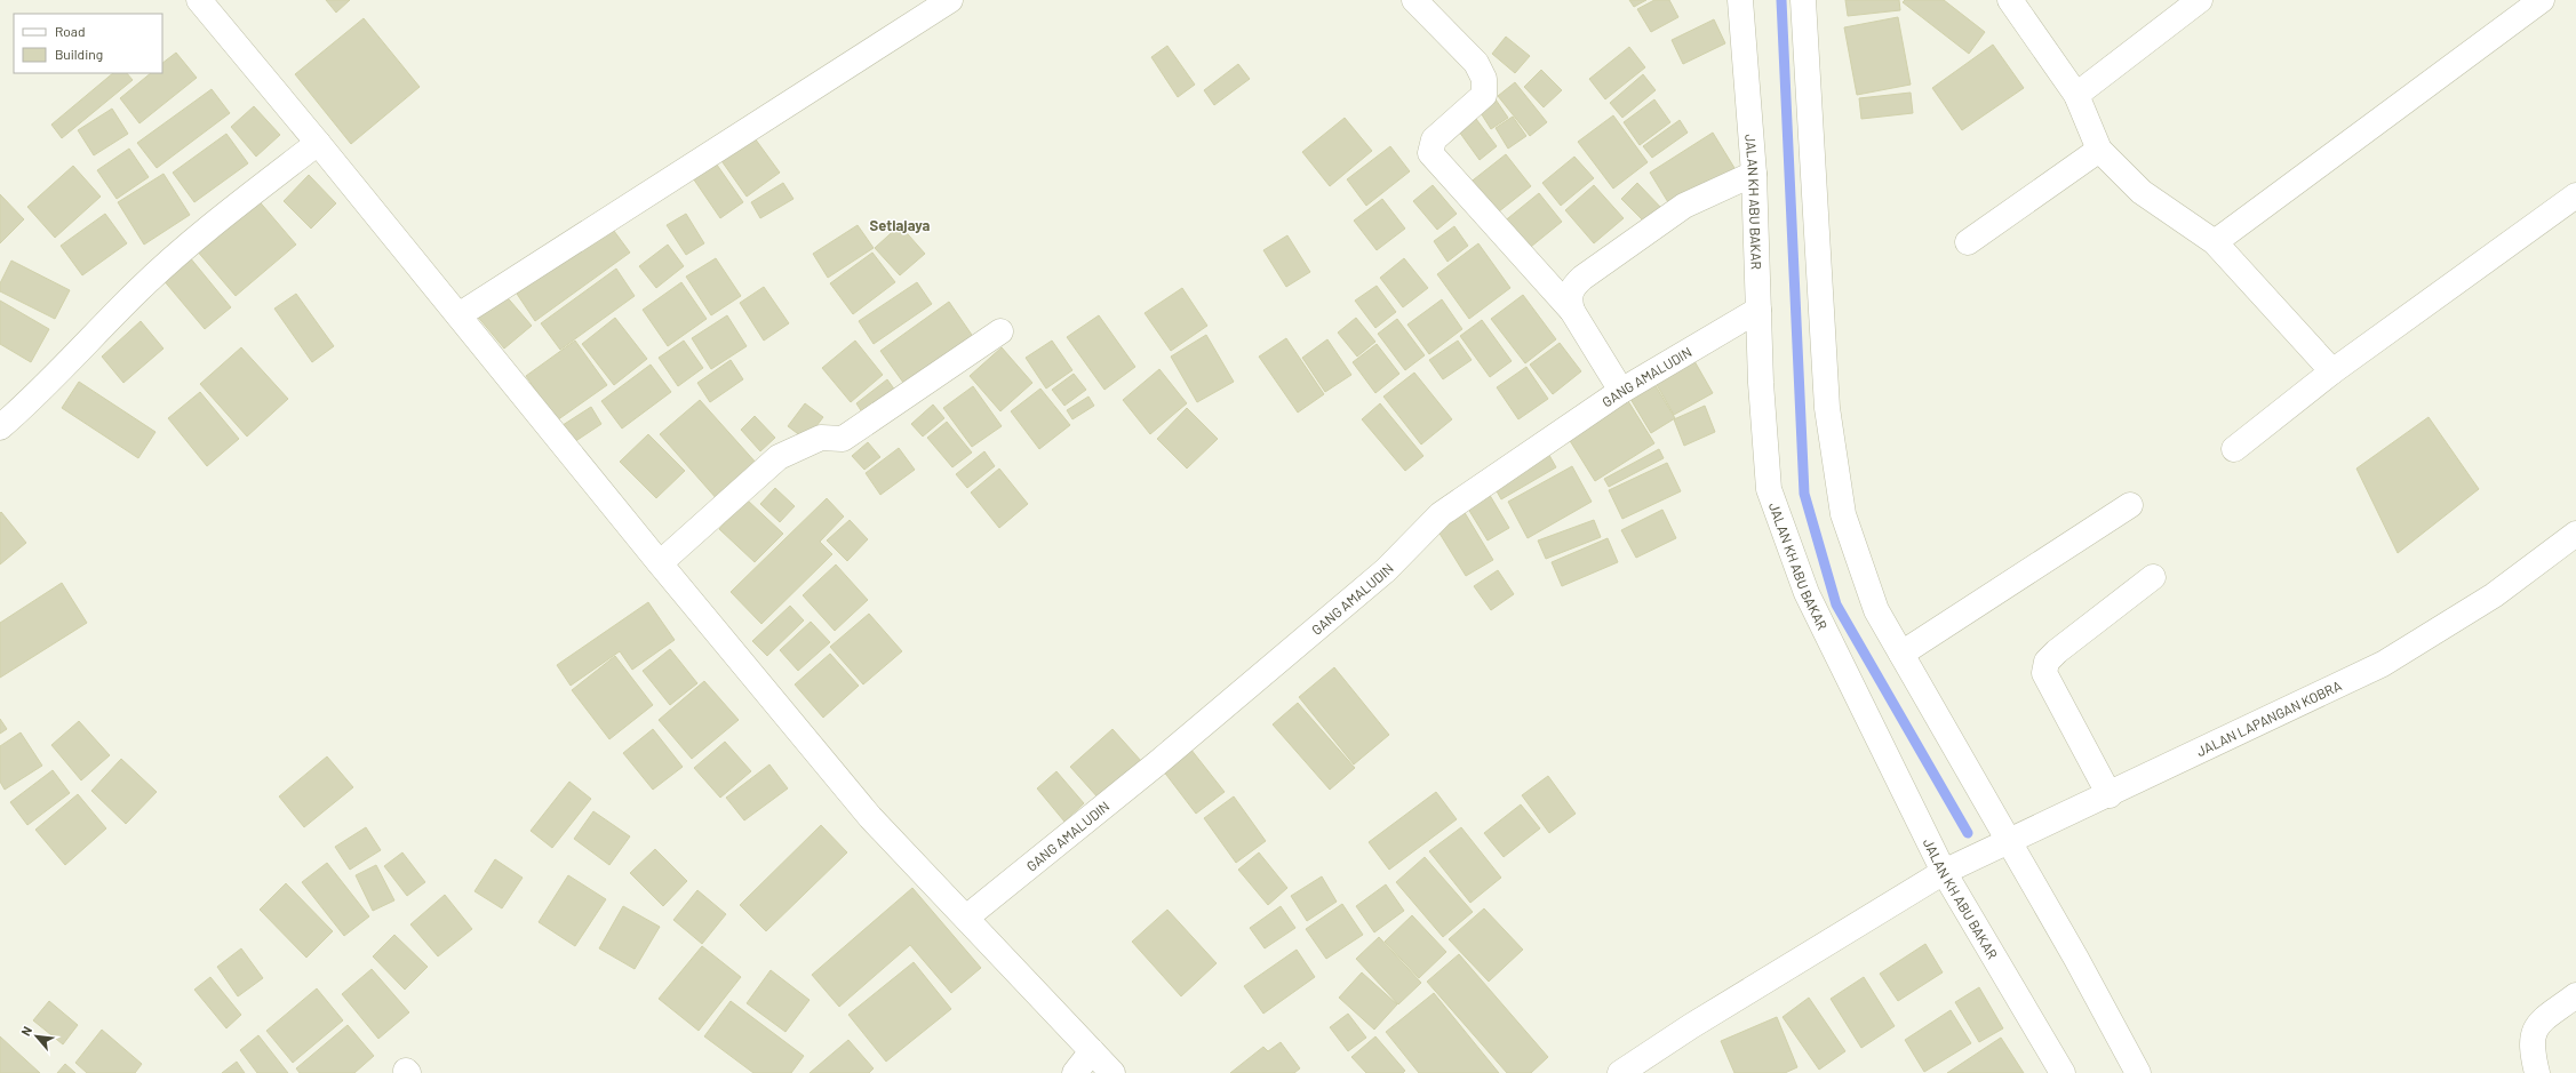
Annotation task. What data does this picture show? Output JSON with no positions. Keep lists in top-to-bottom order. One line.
{"streets":{"street":["JALAN KH ABU BAKAR","GANG AMALUDIN","JALAN LAPANGAN KOBRA"]},"crossings":[["JALAN KH ABU BAKAR","GANG AMALUDIN"],["JALAN KH ABU BAKAR","JALAN LAPANGAN KOBRA"]],"districts":["Setiajaya"],"legend":["Road","Building"],"north":"top left"}
